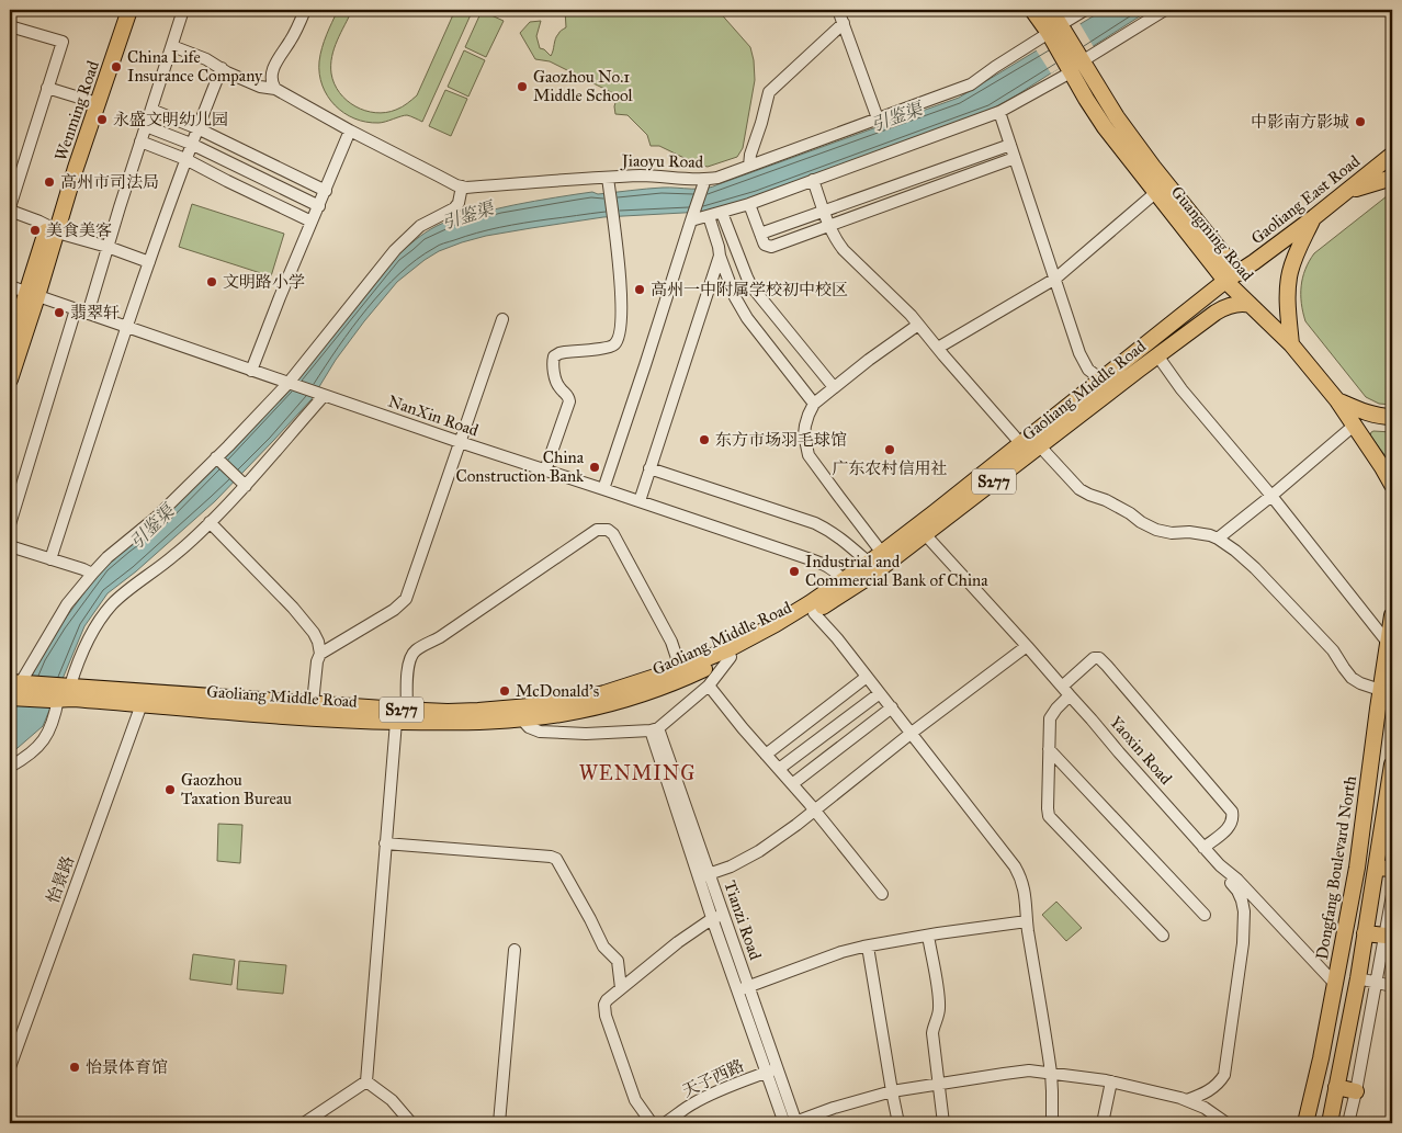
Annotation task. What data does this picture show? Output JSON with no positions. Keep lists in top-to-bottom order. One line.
{"streets":{"main road":["Wenming Road","Gaoliang East Road","Guangming Road","Gaoliang Middle Road","S277","Dongfang Boulevard North"],"street":["Jiaoyu Road","NanXin Road","Yaoxin Road","怡景路","Tianzi Road","天子西路"]},"crossings":[["Wenming Road","NanXin Road"],["Jiaoyu Road","Guangming Road"],["Gaoliang East Road","Guangming Road"],["Gaoliang East Road","Gaoliang Middle Road"],["Gaoliang East Road","S277"],["Guangming Road","Gaoliang Middle Road"],["Guangming Road","S277"],["Gaoliang Middle Road","NanXin Road"],["Gaoliang Middle Road","Yaoxin Road"],["Gaoliang Middle Road","怡景路"],["Yaoxin Road","Dongfang Boulevard North"],["Tianzi Road","天子西路"]],"districts":["WENMING"],"water":["引鉴渠"],"places":["China Life Insurance Company","Gaozhou No.1 Middle School","永盛文明幼儿园","中影南方影城","高州市司法局","美食美客","文明路小学","高州一中附属学校初中校区","翡翠轩","东方市场羽毛球馆","广东农村信用社","China Construction Bank","Industrial and Commercial Bank of China","McDonald's","Gaozhou Taxation Bureau","怡景体育馆"]}
